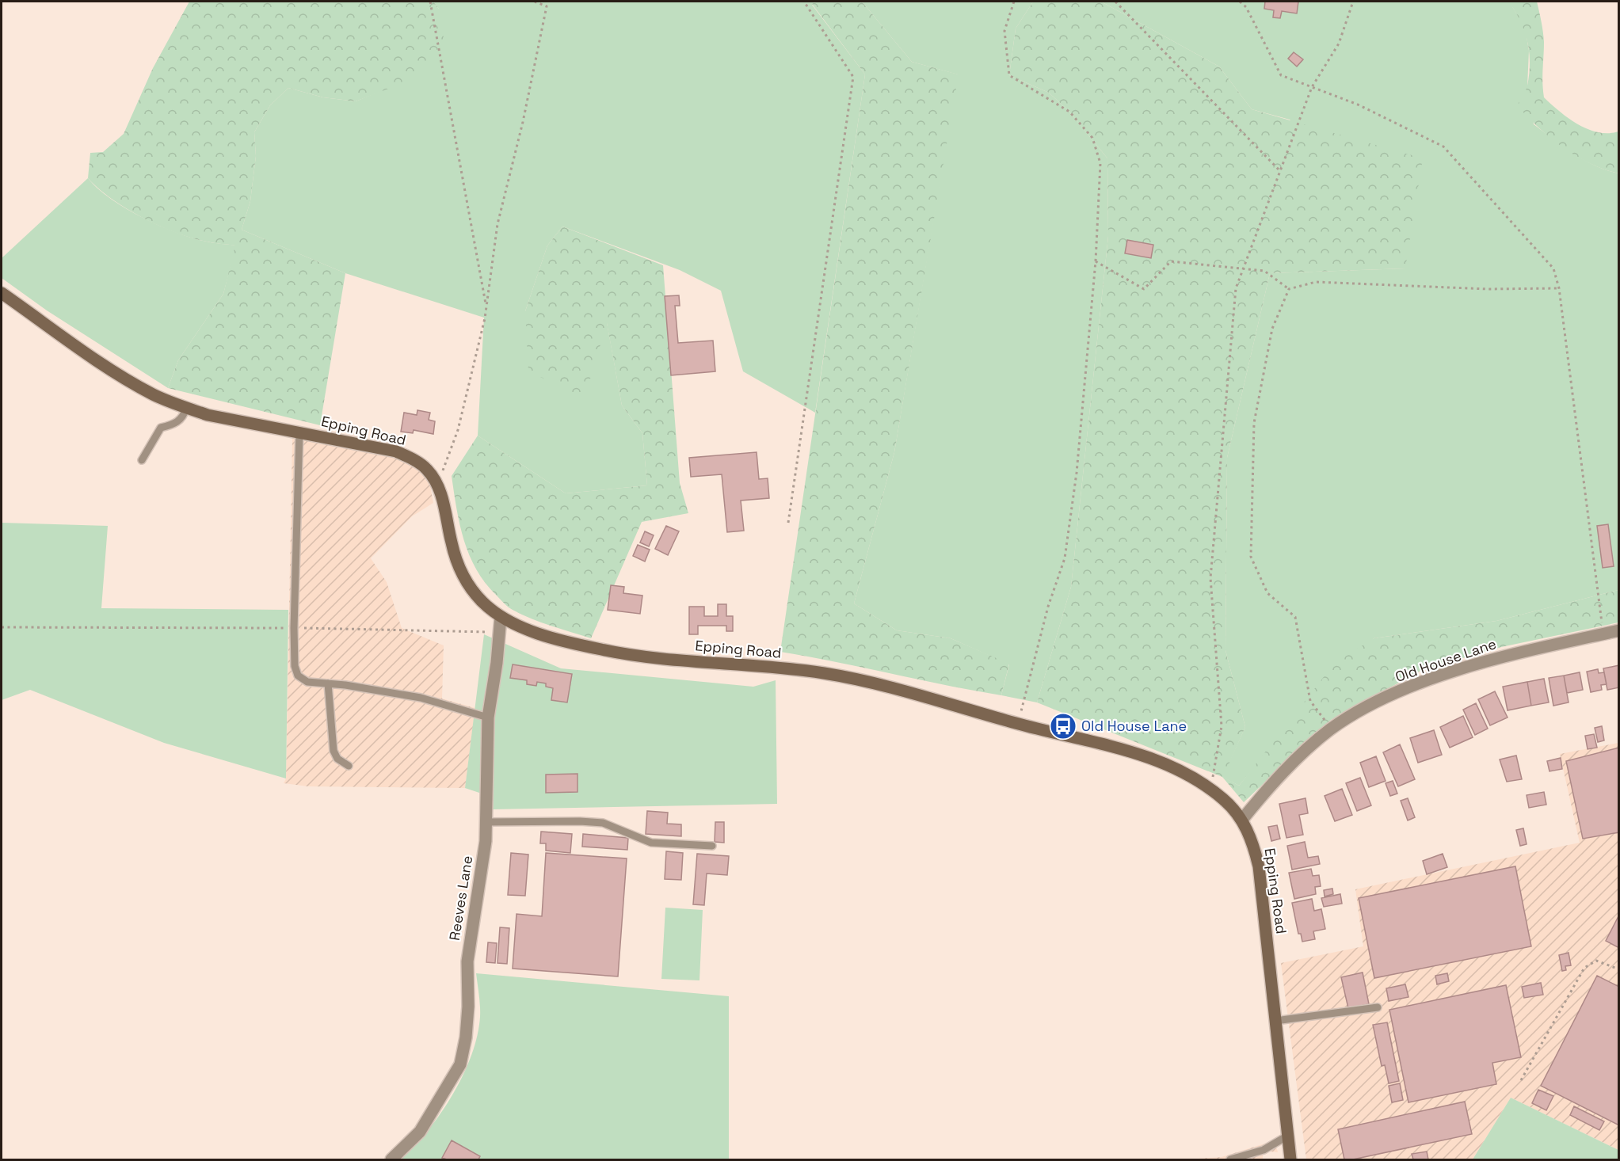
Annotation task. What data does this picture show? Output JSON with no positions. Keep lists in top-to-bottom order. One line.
{"streets":{"main road":["Epping Road"],"street":["Old House Lane","Reeves Lane"]},"crossings":[["Epping Road","Old House Lane"],["Epping Road","Reeves Lane"]],"places":{"bus stop":["Old House Lane"]}}
